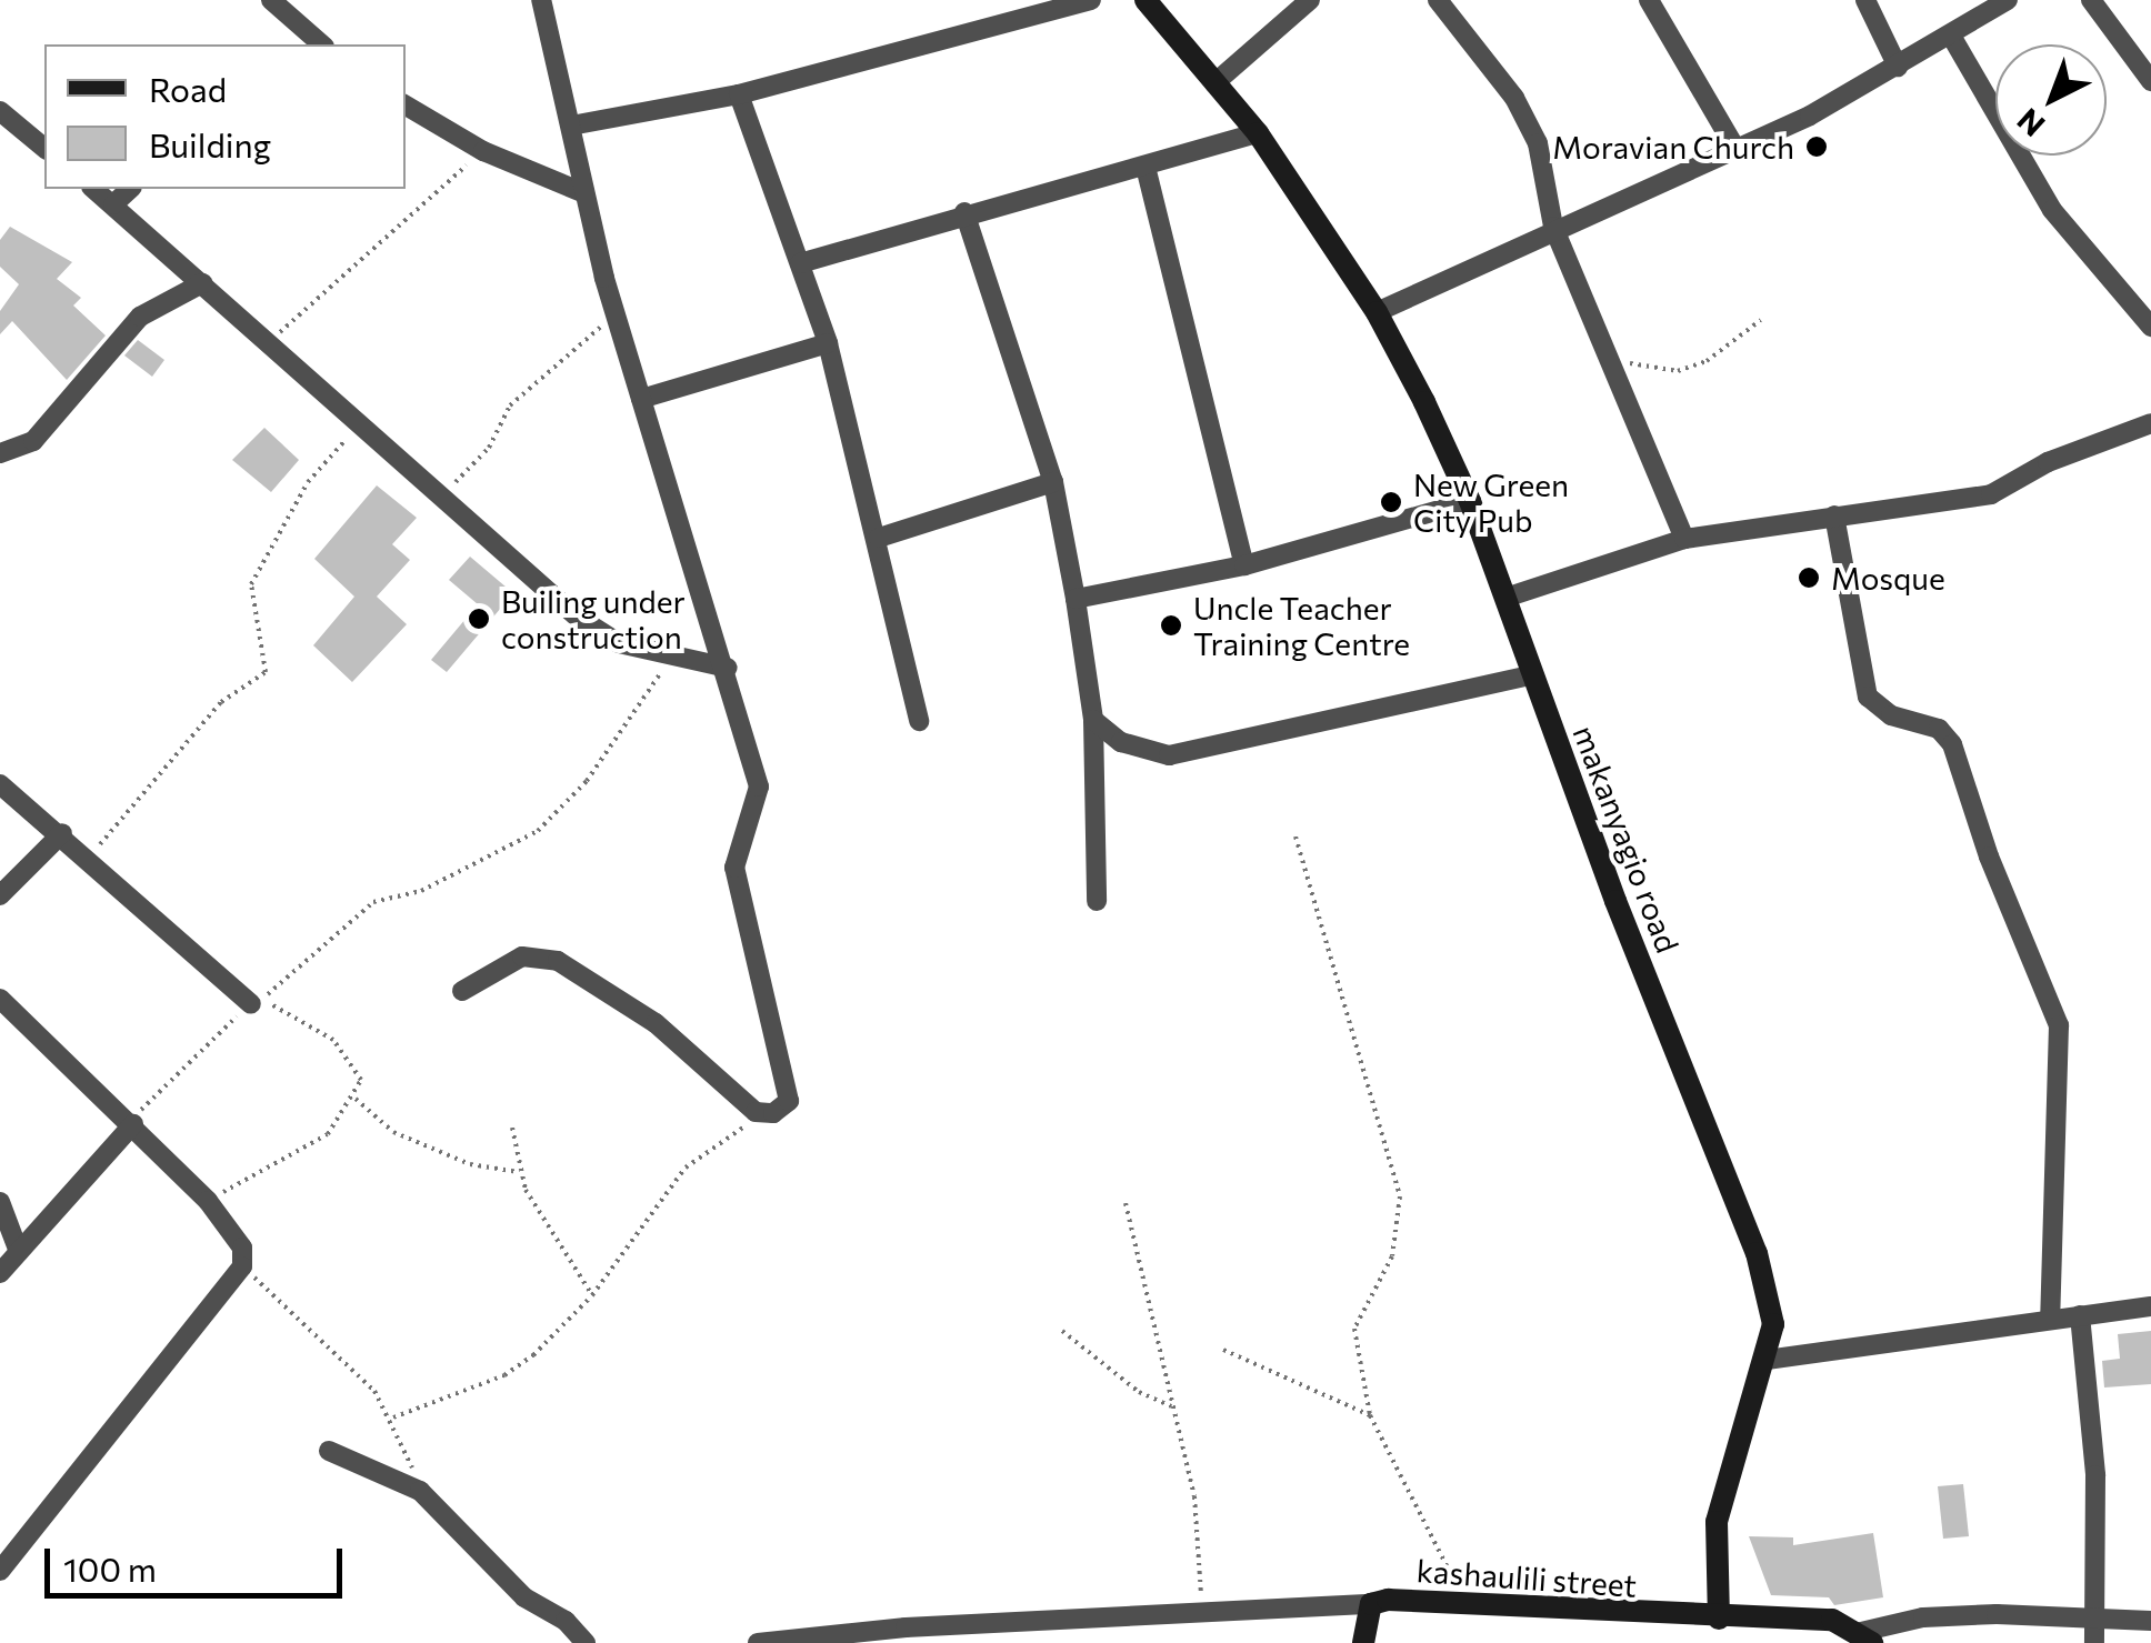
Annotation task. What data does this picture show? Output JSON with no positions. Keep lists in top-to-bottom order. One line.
{"streets":{"street":["makanyagio road","kashaulili street"]},"crossings":[["makanyagio road","kashaulili street"]],"places":["Moravian Church","New Green City Pub","Mosque","Builing under construction","Uncle Teacher Training Centre"],"legend":["Road","Building"],"scale_bar":"100 m","north":"bottom left"}
